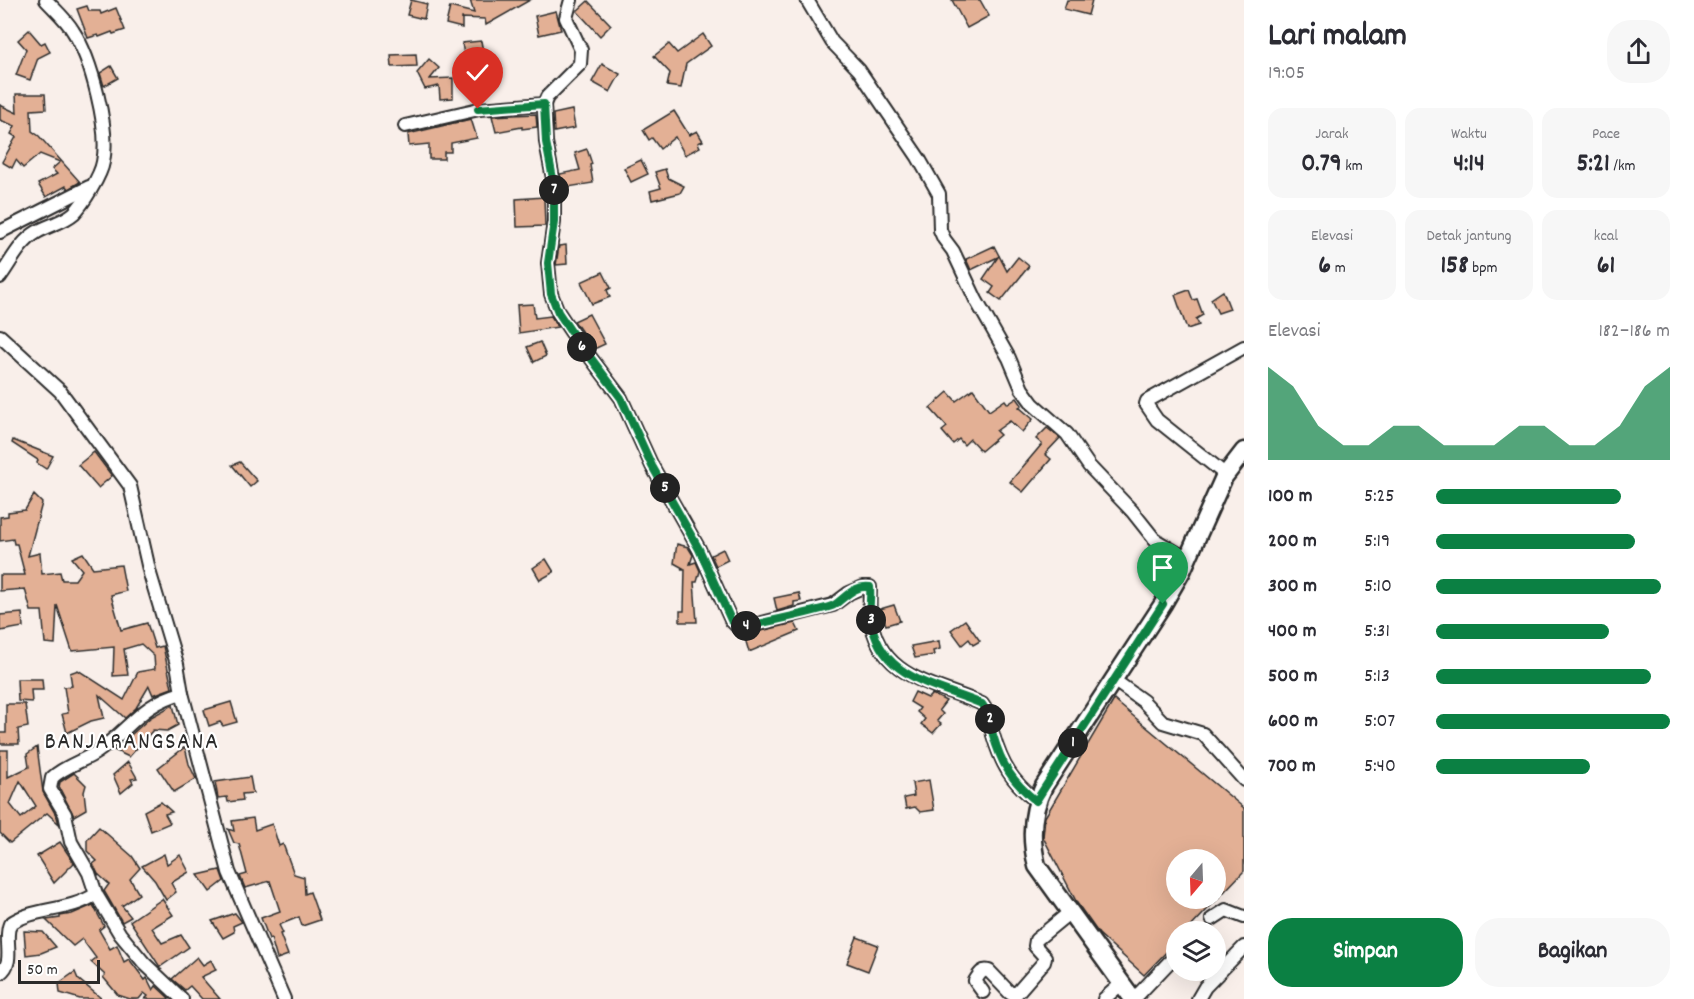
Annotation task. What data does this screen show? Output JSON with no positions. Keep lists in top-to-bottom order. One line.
{"districts":["BANJARANGSANA"],"scale_bar":"50 m","north":"bottom","page":{"heading":["Lari malam","19:05"],"stats":[["Jarak","0.79 km"],["Waktu","4:14"],["Pace","5:21 /km"],["Elevasi","6 m"],["Detak jantung","158 bpm"],["kcal","61"]],"pins":["7","6","5","3","4","2","1"],"chart":["Elevasi","182–186 m"],"list":[{"name":"100 m","note":"5:25"},{"name":"200 m","note":"5:19"},{"name":"300 m","note":"5:10"},{"name":"400 m","note":"5:31"},{"name":"500 m","note":"5:13"},{"name":"600 m","note":"5:07"},{"name":"700 m","note":"5:40"}],"buttons":["Simpan","Bagikan"],"scale":"50 m"}}
